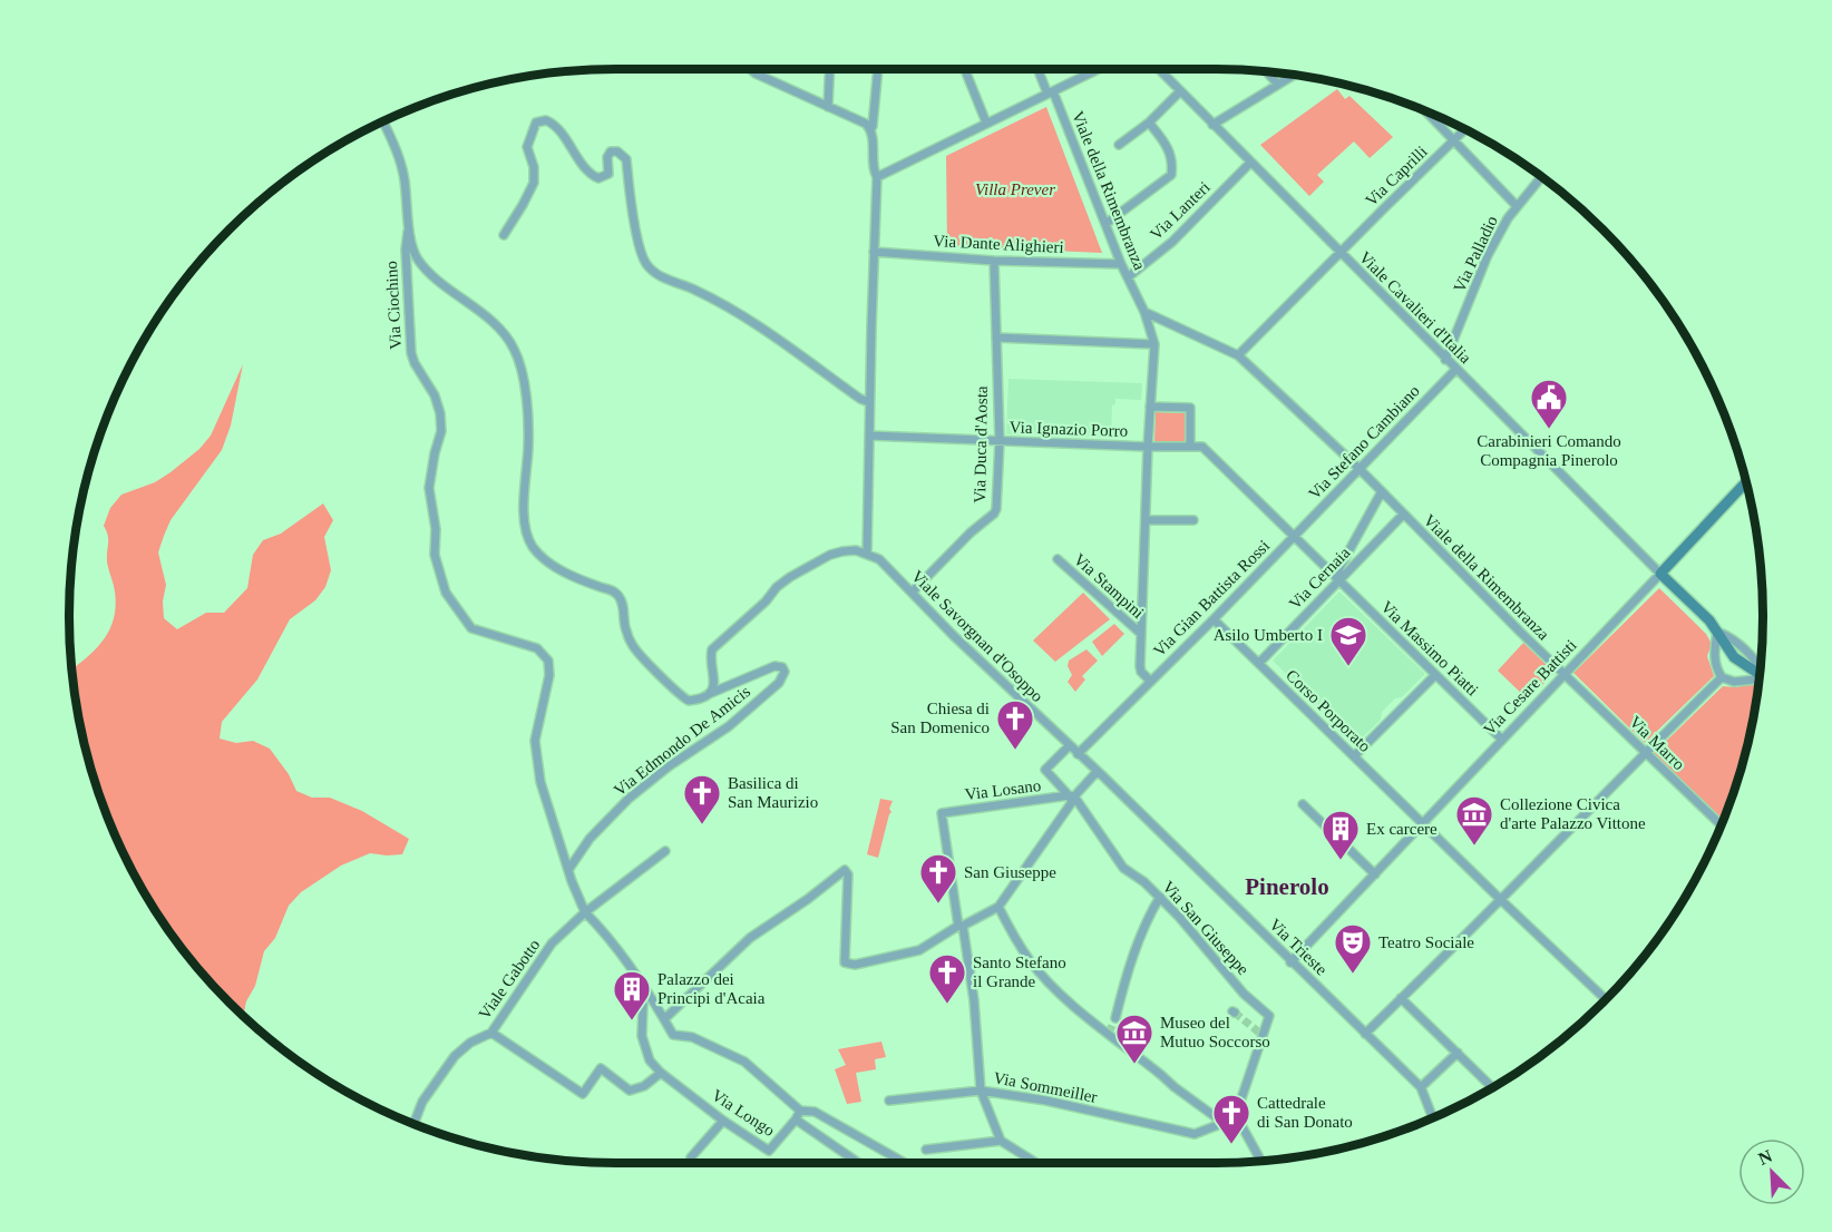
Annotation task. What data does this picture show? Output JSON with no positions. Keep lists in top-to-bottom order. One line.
{"streets":{"street":["Via Caprilli","Viale della Rimembranza","Via Lanteri","Via Dante Alighieri","Via Palladio","Via Ciochino","Viale Cavalieri d'Italia","Via Ignazio Porro","Via Stefano Cambiano","Via Duca d'Aosta","Via Cernaia","Via Stampini","Via Gian Battista Rossi","Viale Savorgnan d'Osoppo","Via Massimo Piatti","Via Cesare Battisti","Corso Porporato","Via Edmondo De Amicis","Via Marro","Via Losano","Via San Giuseppe","Via Trieste","Viale Gabotto","Via Sommeiller","Via Longo"]},"crossings":[["Via Caprilli","Viale della Rimembranza"],["Via Caprilli","Viale Cavalieri d'Italia"],["Viale della Rimembranza","Via Lanteri"],["Viale della Rimembranza","Via Dante Alighieri"],["Viale della Rimembranza","Via Stefano Cambiano"],["Viale della Rimembranza","Via Cernaia"],["Viale della Rimembranza","Via Cesare Battisti"],["Viale della Rimembranza","Via Marro"],["Via Lanteri","Viale Cavalieri d'Italia"],["Via Dante Alighieri","Via Duca d'Aosta"],["Via Palladio","Viale Cavalieri d'Italia"],["Via Ciochino","Via Edmondo De Amicis"],["Viale Cavalieri d'Italia","Via Stefano Cambiano"],["Viale Cavalieri d'Italia","Via Cesare Battisti"],["Via Ignazio Porro","Via Duca d'Aosta"],["Via Ignazio Porro","Via Massimo Piatti"],["Via Stefano Cambiano","Via Gian Battista Rossi"],["Via Stefano Cambiano","Via Massimo Piatti"],["Via Duca d'Aosta","Viale Savorgnan d'Osoppo"],["Via Cernaia","Via Massimo Piatti"],["Via Cernaia","Corso Porporato"],["Via Gian Battista Rossi","Viale Savorgnan d'Osoppo"],["Via Gian Battista Rossi","Via Massimo Piatti"],["Via Gian Battista Rossi","Corso Porporato"],["Via Gian Battista Rossi","Via Trieste"],["Viale Savorgnan d'Osoppo","Via San Giuseppe"],["Viale Savorgnan d'Osoppo","Via Trieste"],["Via Massimo Piatti","Via Cesare Battisti"],["Via Cesare Battisti","Corso Porporato"],["Via Cesare Battisti","Via Marro"],["Via Cesare Battisti","Via Trieste"],["Via Losano","Via San Giuseppe"]],"districts":["Pinerolo"],"parks":["Villa Prever"],"places":{"public building":["Carabinieri Comando Compagnia Pinerolo"],"school or university":["Asilo Umberto I"],"church":["Chiesa di San Domenico","Basilica di San Maurizio","San Giuseppe","Santo Stefano il Grande","Cattedrale di San Donato"],"museum":["Collezione Civica d'arte Palazzo Vittone","Museo del Mutuo Soccorso"],"building":["Ex carcere","Palazzo dei Principi d'Acaia"],"theatre":["Teatro Sociale"]},"north":"top left"}
